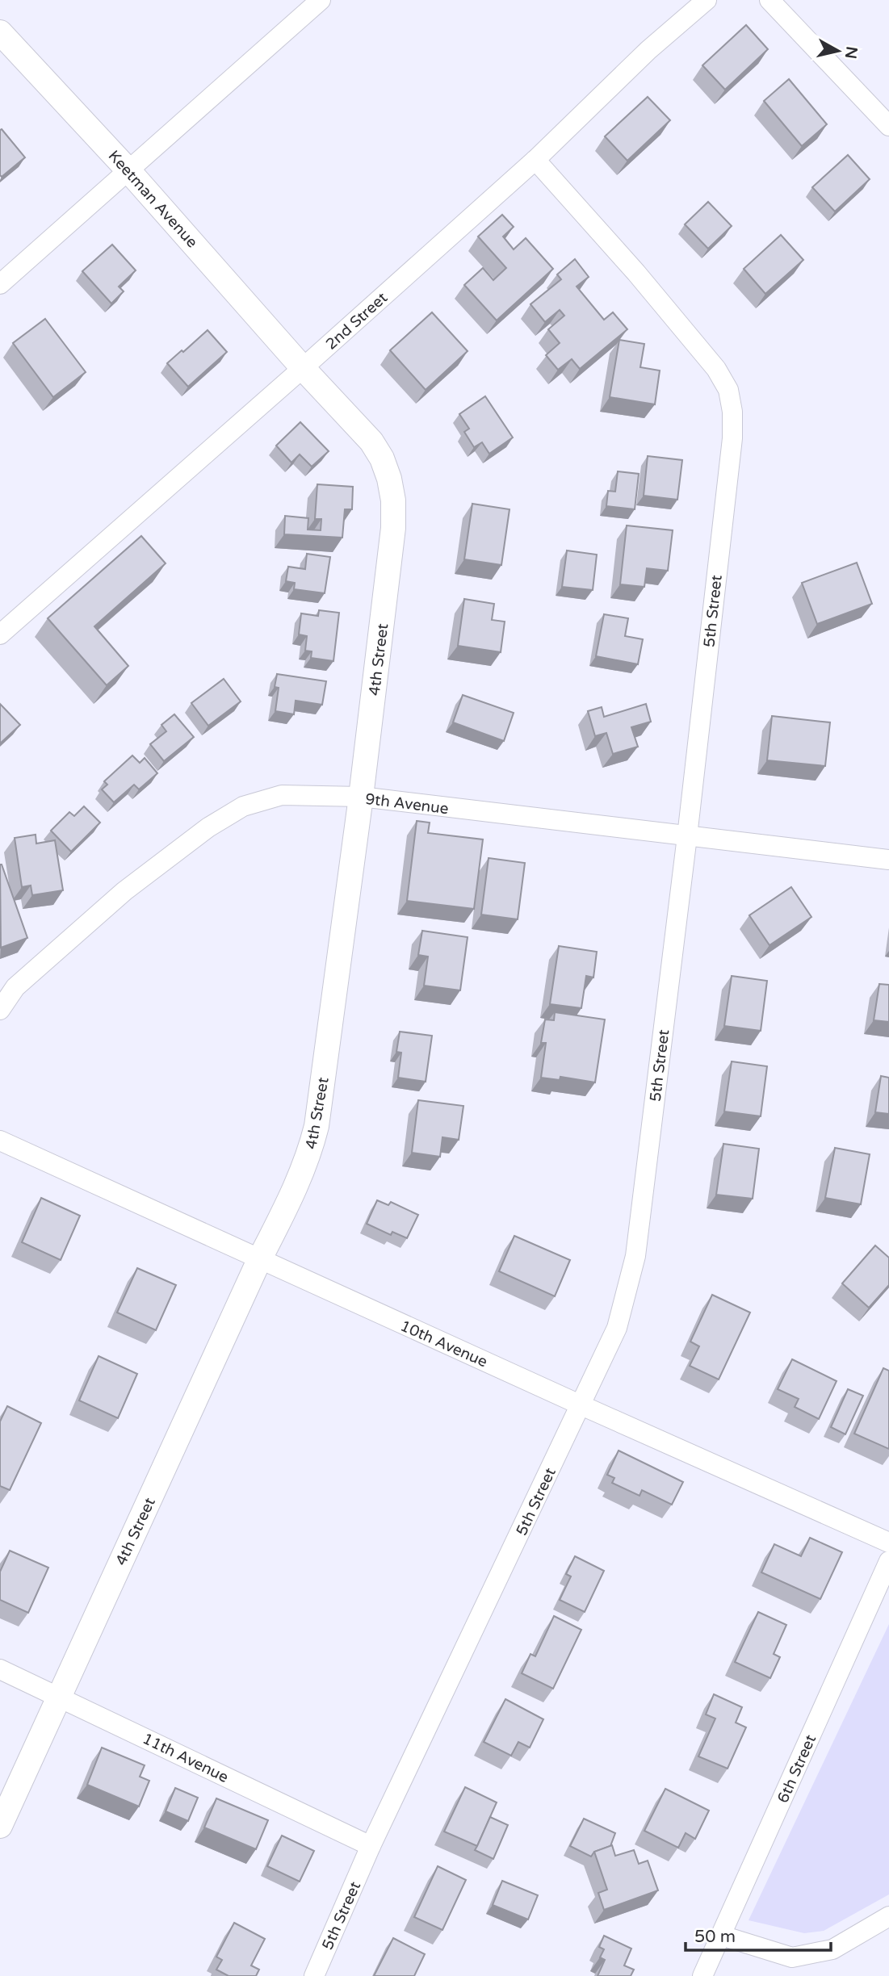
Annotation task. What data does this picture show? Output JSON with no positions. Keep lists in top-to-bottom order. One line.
{"streets":{"street":["Keetman Avenue","2nd Street","5th Street","4th Street","9th Avenue","10th Avenue","11th Avenue","6th Street"]},"crossings":[["Keetman Avenue","2nd Street"],["Keetman Avenue","4th Street"],["2nd Street","5th Street"],["2nd Street","4th Street"],["5th Street","9th Avenue"],["5th Street","10th Avenue"],["5th Street","11th Avenue"],["4th Street","9th Avenue"],["4th Street","10th Avenue"],["4th Street","11th Avenue"]],"scale_bar":"50 m","north":"right"}
